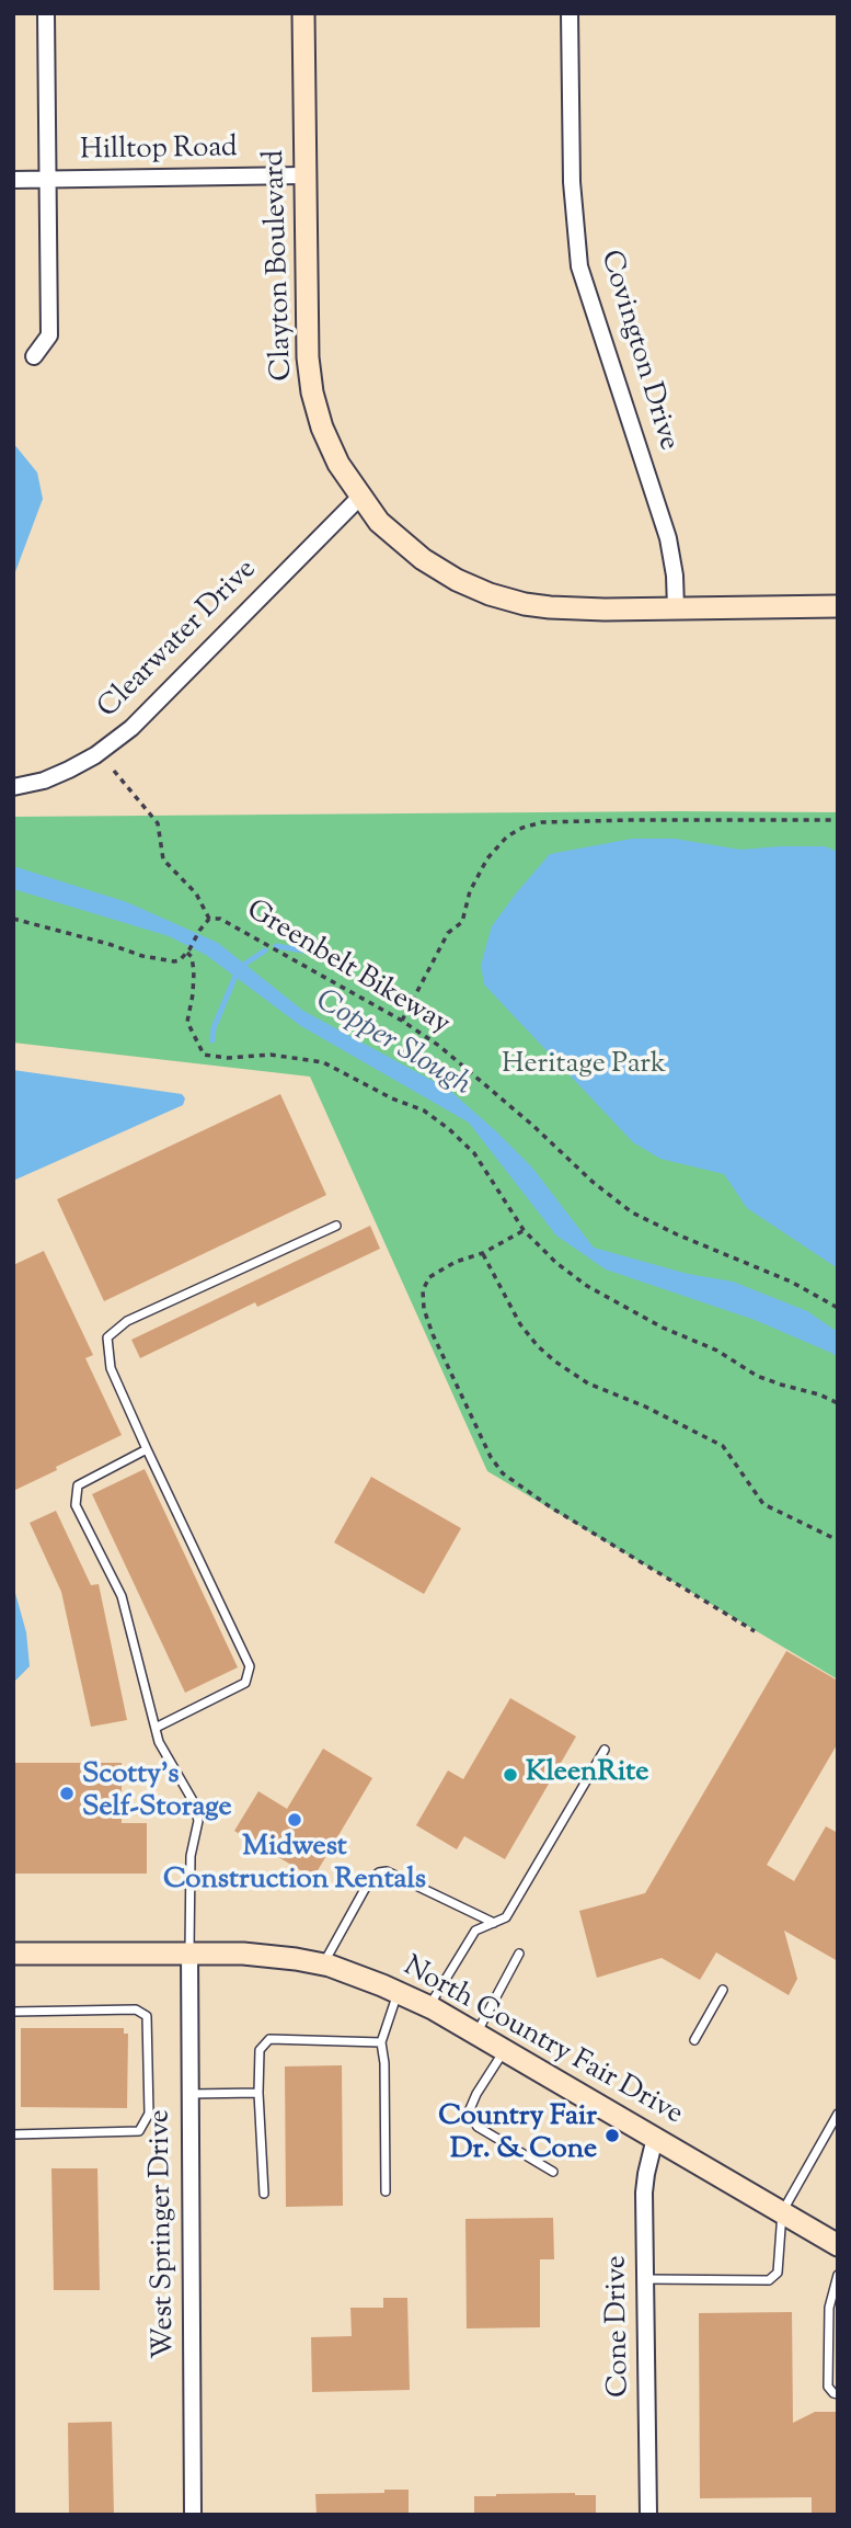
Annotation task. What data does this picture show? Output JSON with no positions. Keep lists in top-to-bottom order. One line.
{"streets":{"street":["Hilltop Road","Clayton Boulevard","Covington Drive","Clearwater Drive","North Country Fair Drive","West Springer Drive","Cone Drive"],"path":["Greenbelt Bikeway"]},"crossings":[["Hilltop Road","Clayton Boulevard"],["Clayton Boulevard","Covington Drive"],["Clayton Boulevard","Clearwater Drive"],["North Country Fair Drive","West Springer Drive"],["North Country Fair Drive","Cone Drive"]],"water":["Copper Slough"],"parks":["Heritage Park"],"places":["KleenRite","Scotty's Self-Storage","Midwest Construction Rentals","Country Fair Dr. & Cone"]}
